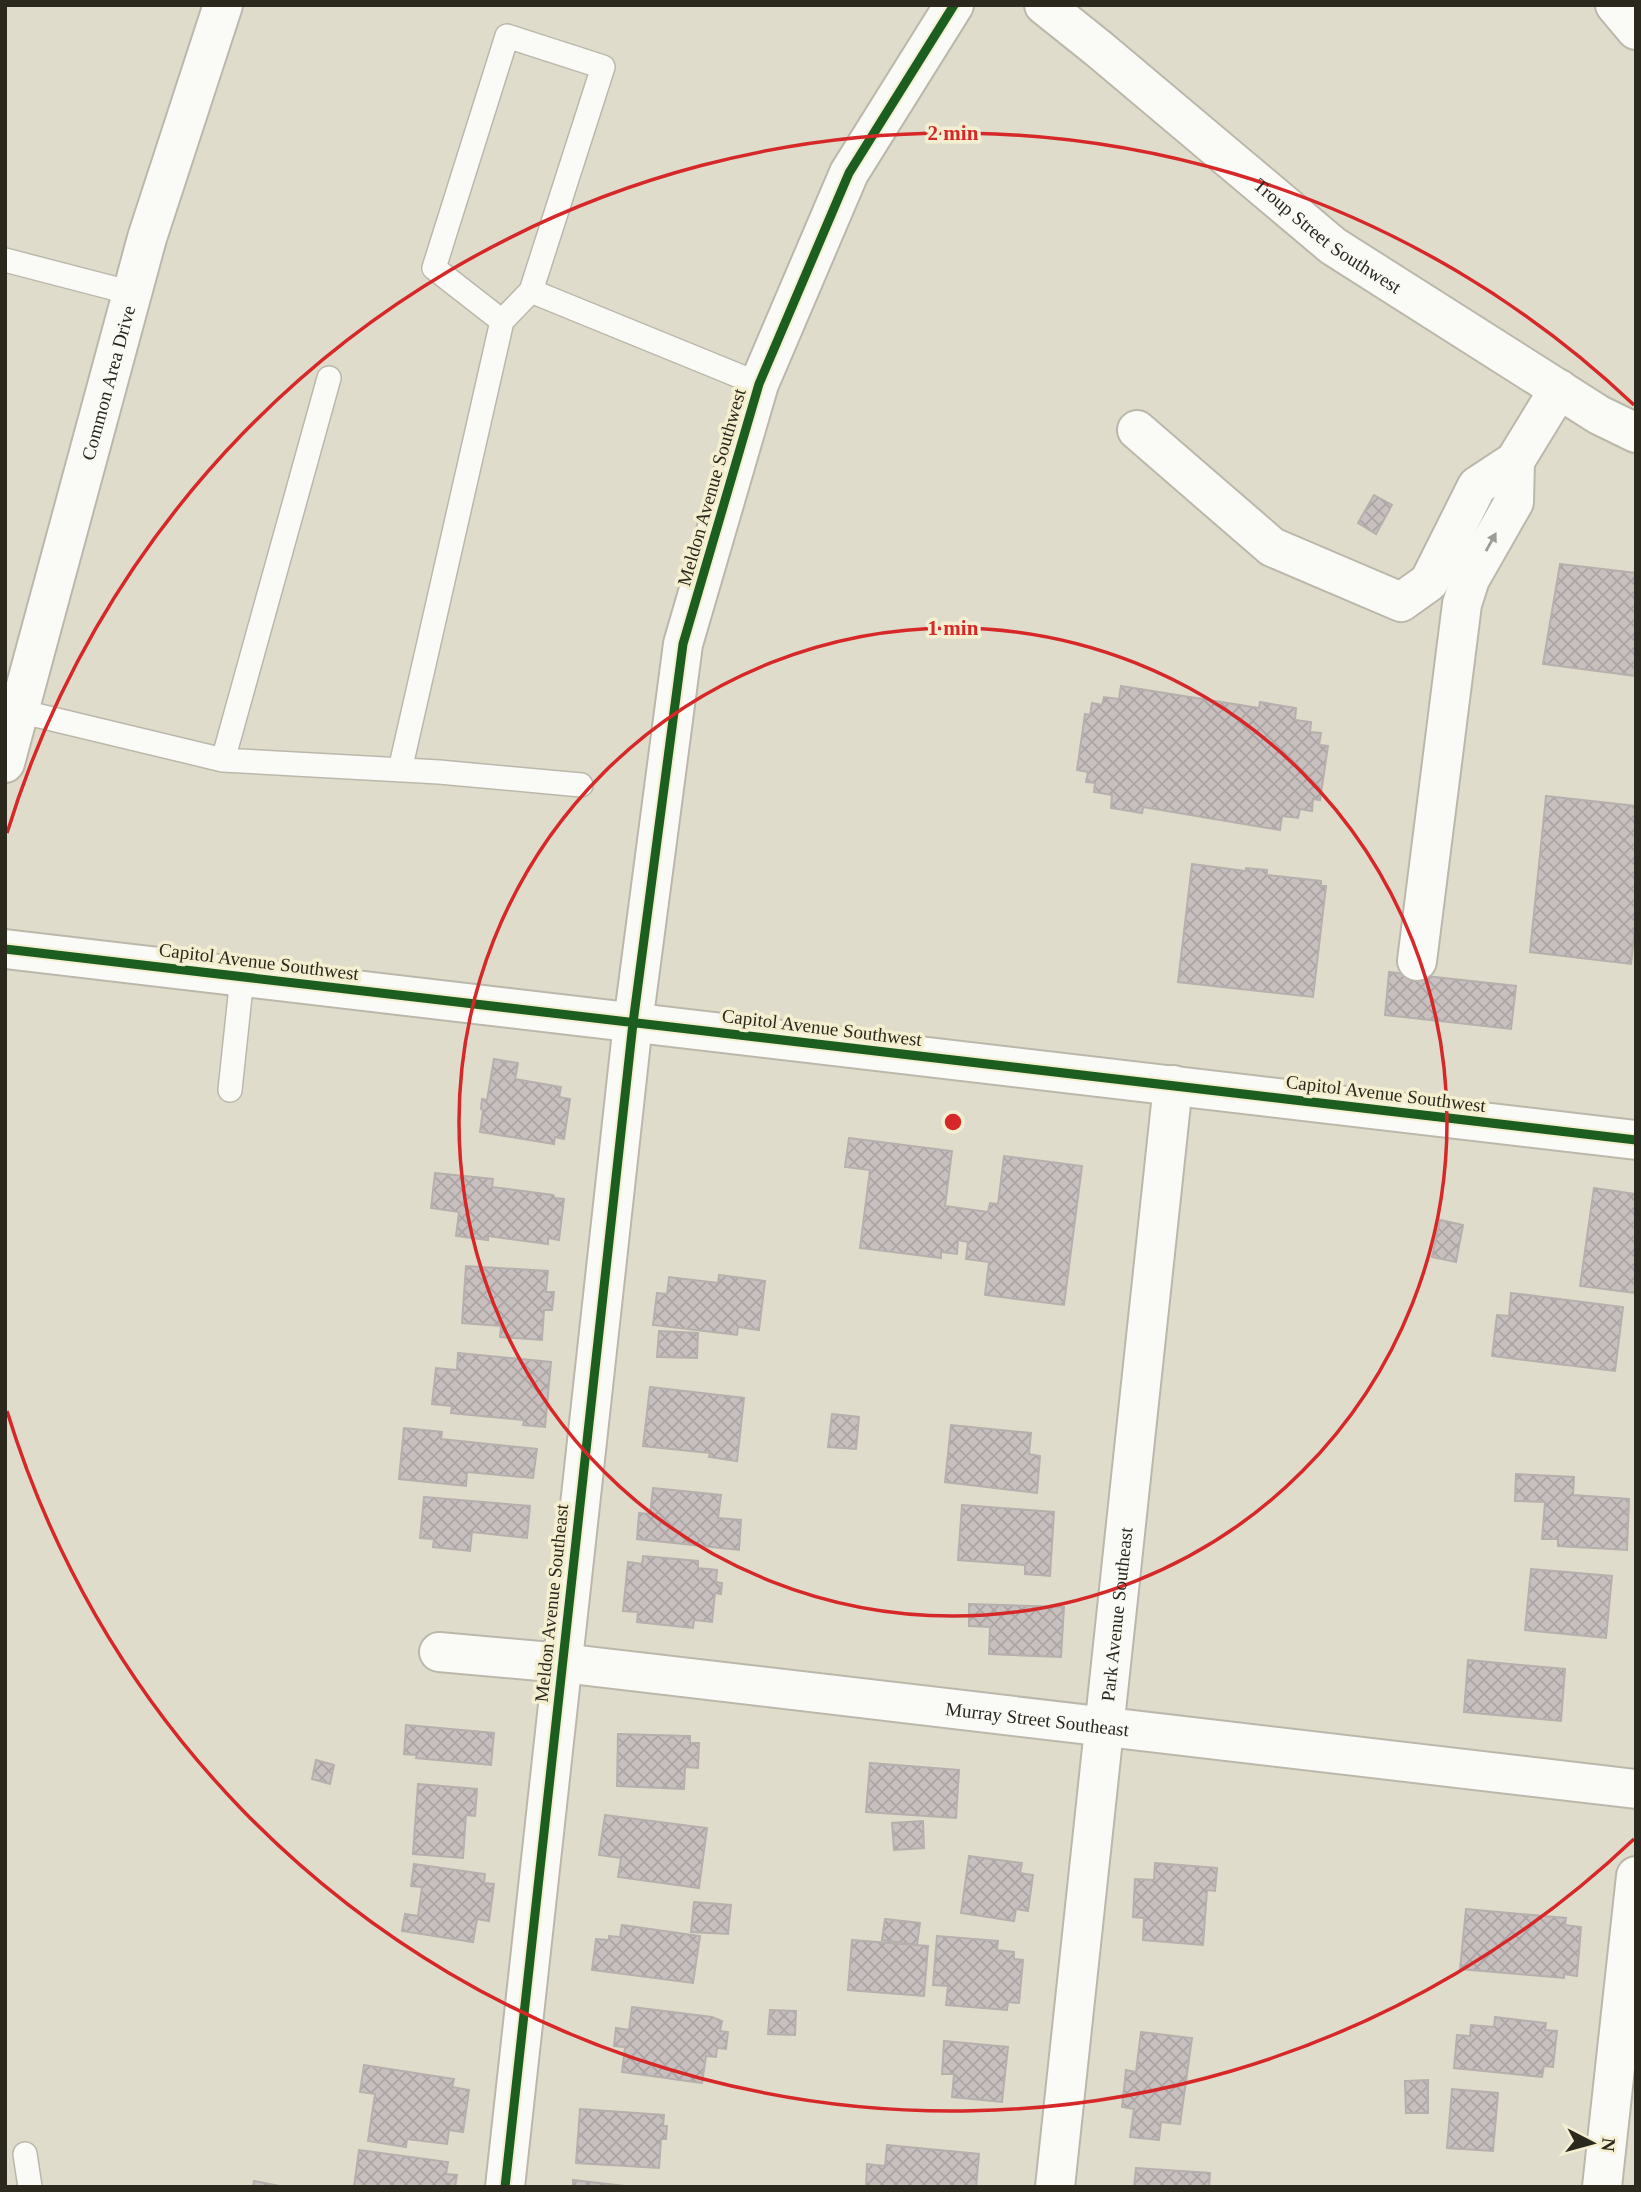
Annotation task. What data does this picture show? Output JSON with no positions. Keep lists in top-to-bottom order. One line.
{"streets":{"street":["Troup Street Southwest","Common Area Drive","Meldon Avenue Southwest","Capitol Avenue Southwest","Meldon Avenue Southeast","Park Avenue Southeast","Murray Street Southeast"]},"crossings":[["Meldon Avenue Southwest","Capitol Avenue Southwest"],["Meldon Avenue Southwest","Meldon Avenue Southeast"],["Capitol Avenue Southwest","Meldon Avenue Southeast"],["Capitol Avenue Southwest","Park Avenue Southeast"],["Meldon Avenue Southeast","Murray Street Southeast"],["Park Avenue Southeast","Murray Street Southeast"]],"north":"right","rings":["2 min","1 min"]}
